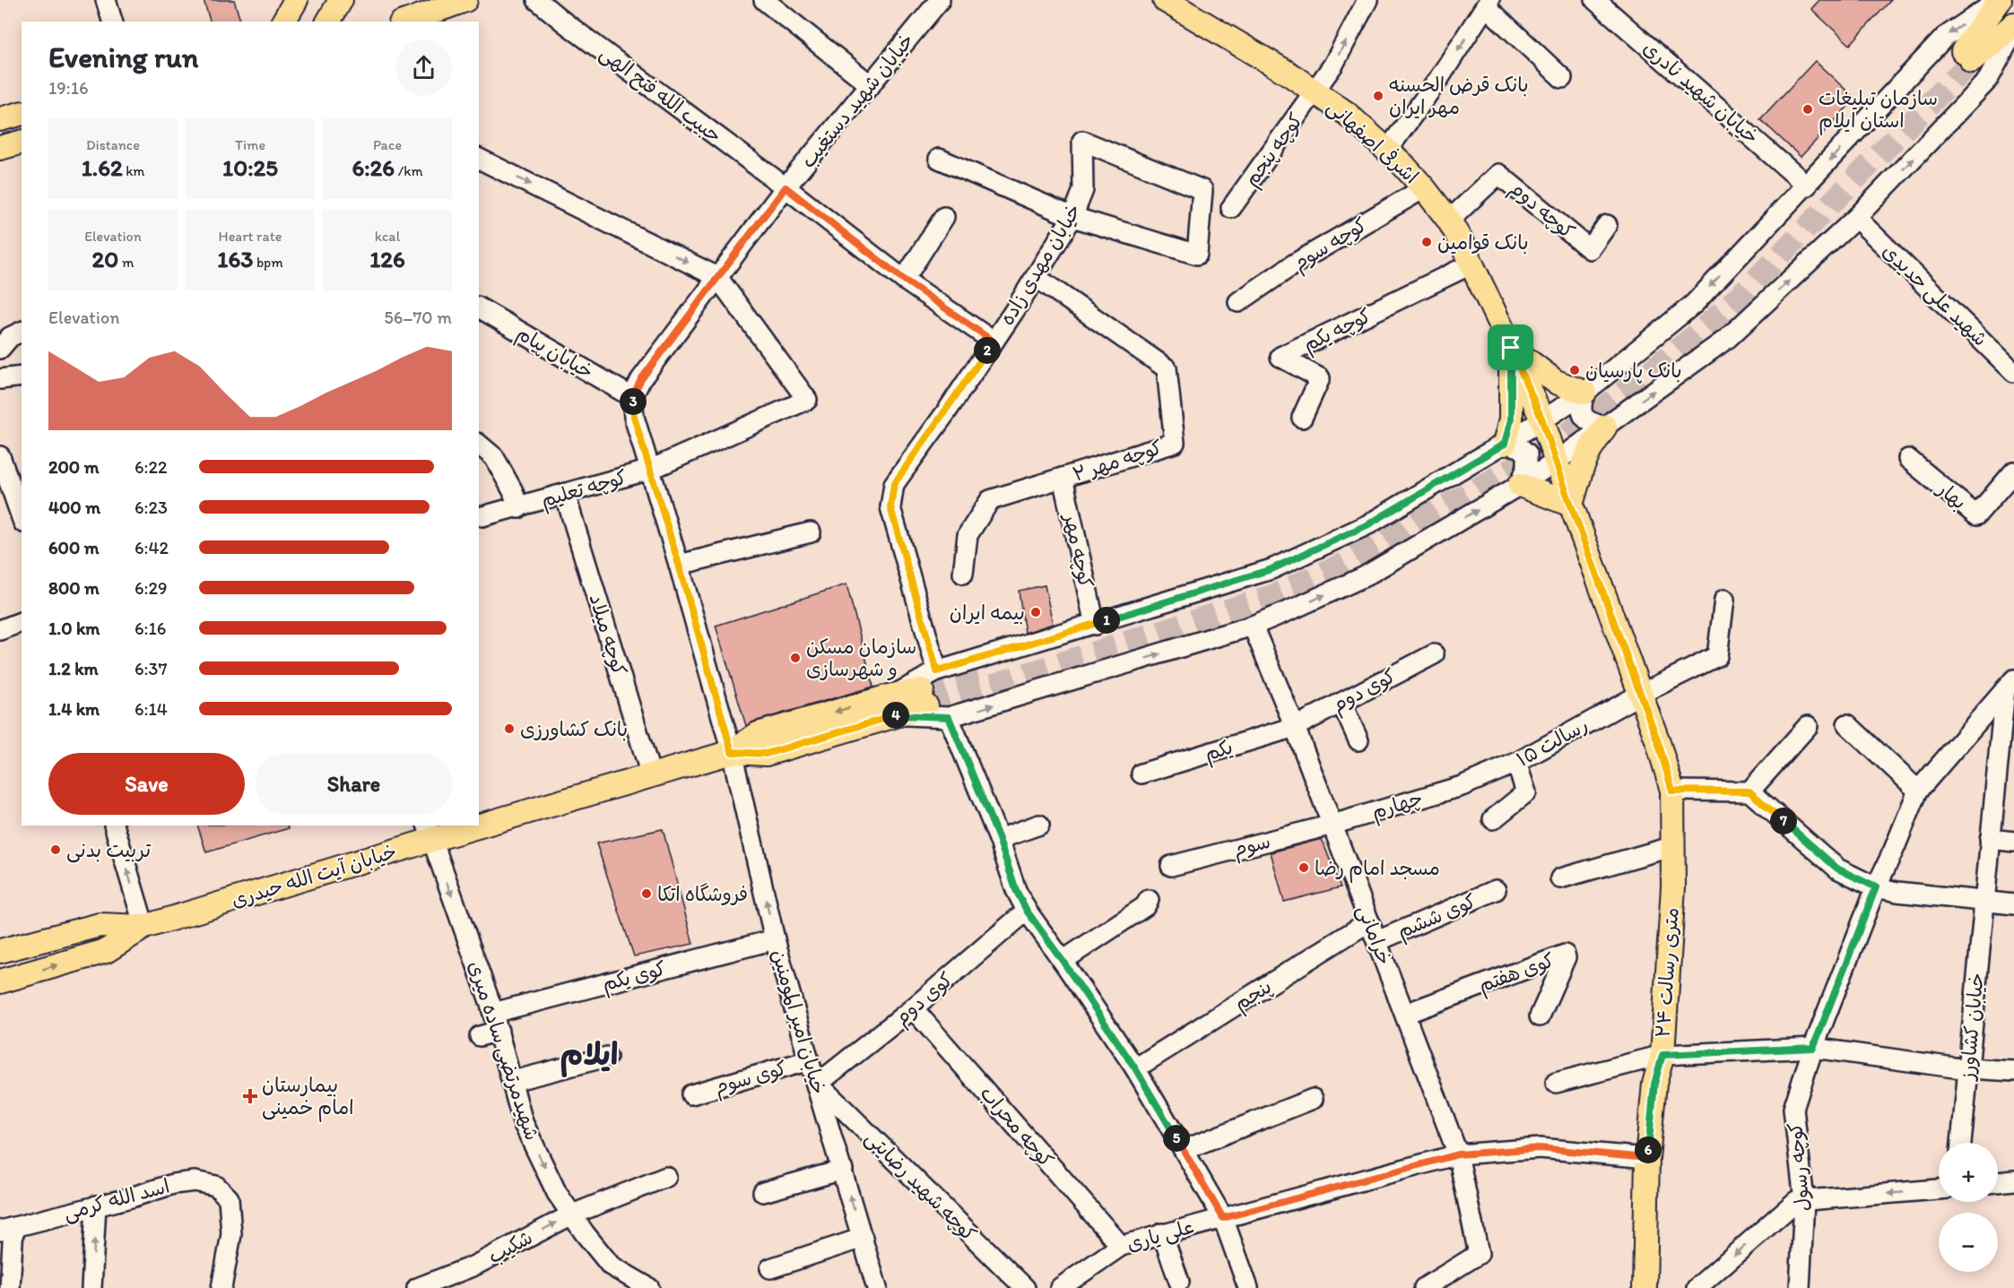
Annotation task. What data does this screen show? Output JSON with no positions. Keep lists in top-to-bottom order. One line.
{"streets":{"main road":["اشرفی اصفهانی","خیابان آیت الله حیدری","۲۴ متری رسالت"],"street":["خیابان شهید نادری","حبیب الله فتح الهی","خیابان شهید دستغیب","کوچه پنجم","کوچه دوم","کوچه سوم","خیابان مهدی زاده","شهید علی حدیدی","کوچه یکم","خیابان پیام","کوچه مهر ۲","کوچه تعلیم","بهار","کوچه مهر","کوچه میلاد","کوی دوم","رسالت ۱۵","یکم","چهارم","سوم","کوی ششم","خرامانی","کوی هفتم","کوی یکم","پنجم","خیابان امیر المومنین","خیابان کشاورز","شهیدمرتضی ساده میری","کوی سوم","کوچه محراب","کوچه رسول","کوچه شهید رضایتی","اسد الله کرمی","علی یاری","شکیب"]},"crossings":[["حبیب الله فتح الهی","خیابان شهید دستغیب"],["حبیب الله فتح الهی","خیابان مهدی زاده"],["خیابان شهید دستغیب","خیابان پیام"],["خیابان شهید دستغیب","کوچه تعلیم"],["اشرفی اصفهانی","کوچه پنجم"],["اشرفی اصفهانی","کوچه دوم"],["اشرفی اصفهانی","کوچه سوم"],["اشرفی اصفهانی","کوچه یکم"],["اشرفی اصفهانی","۲۴ متری رسالت"],["خیابان مهدی زاده","کوچه مهر ۲"],["کوچه مهر ۲","کوچه مهر"],["کوچه تعلیم","کوچه میلاد"],["کوچه میلاد","خیابان آیت الله حیدری"],["کوی دوم","یکم"],["کوی دوم","خرامانی"],["کوی دوم","خیابان امیر المومنین"],["کوی دوم","کوچه محراب"],["کوی دوم","کوچه شهید رضایتی"],["رسالت ۱۵","چهارم"],["رسالت ۱۵","۲۴ متری رسالت"],["یکم","خرامانی"],["چهارم","سوم"],["چهارم","خرامانی"],["سوم","خرامانی"],["خیابان آیت الله حیدری","خیابان امیر المومنین"],["خیابان آیت الله حیدری","شهیدمرتضی ساده میری"],["کوی ششم","خرامانی"],["خرامانی","کوی هفتم"],["خرامانی","پنجم"],["خرامانی","علی یاری"],["۲۴ متری رسالت","علی یاری"],["کوی یکم","خیابان امیر المومنین"],["کوی یکم","شهیدمرتضی ساده میری"],["خیابان امیر المومنین","کوی سوم"],["خیابان امیر المومنین","کوچه شهید رضایتی"],["خیابان کشاورز","کوچه رسول"],["شهیدمرتضی ساده میری","شکیب"],["کوچه محراب","علی یاری"]],"one_way":["خیابان امیر المومنین","شهیدمرتضی ساده میری","شکیب"],"districts":["ایلام"],"places":{"other":["بانک قرض الحسنه مهر ایران","سازمان تبلیغات استان ایلام","بانک قوامین","بانک پارسیان","بیمه ایران","سازمان مسکن و شهرسازی","بانک کشاورزی","تربیت بدنی","مسجد امام رضا","فروشگاه اتکا"],"health":["بیمارستان امام خمینی"]},"page":{"heading":["Evening run","19:16"],"stats":[["Distance","1.62 km"],["Time","10:25"],["Pace","6:26 /km"],["Elevation","20 m"],["Heart rate","163 bpm"],["kcal","126"]],"chart":["Elevation","56–70 m"],"pins":["2","3","1","4","7","5","6"],"list":[{"name":"200 m","note":"6:22"},{"name":"400 m","note":"6:23"},{"name":"600 m","note":"6:42"},{"name":"800 m","note":"6:29"},{"name":"1.0 km","note":"6:16"},{"name":"1.2 km","note":"6:37"},{"name":"1.4 km","note":"6:14"}],"buttons":["Save","Share"],"map_buttons":["+","−"]}}
